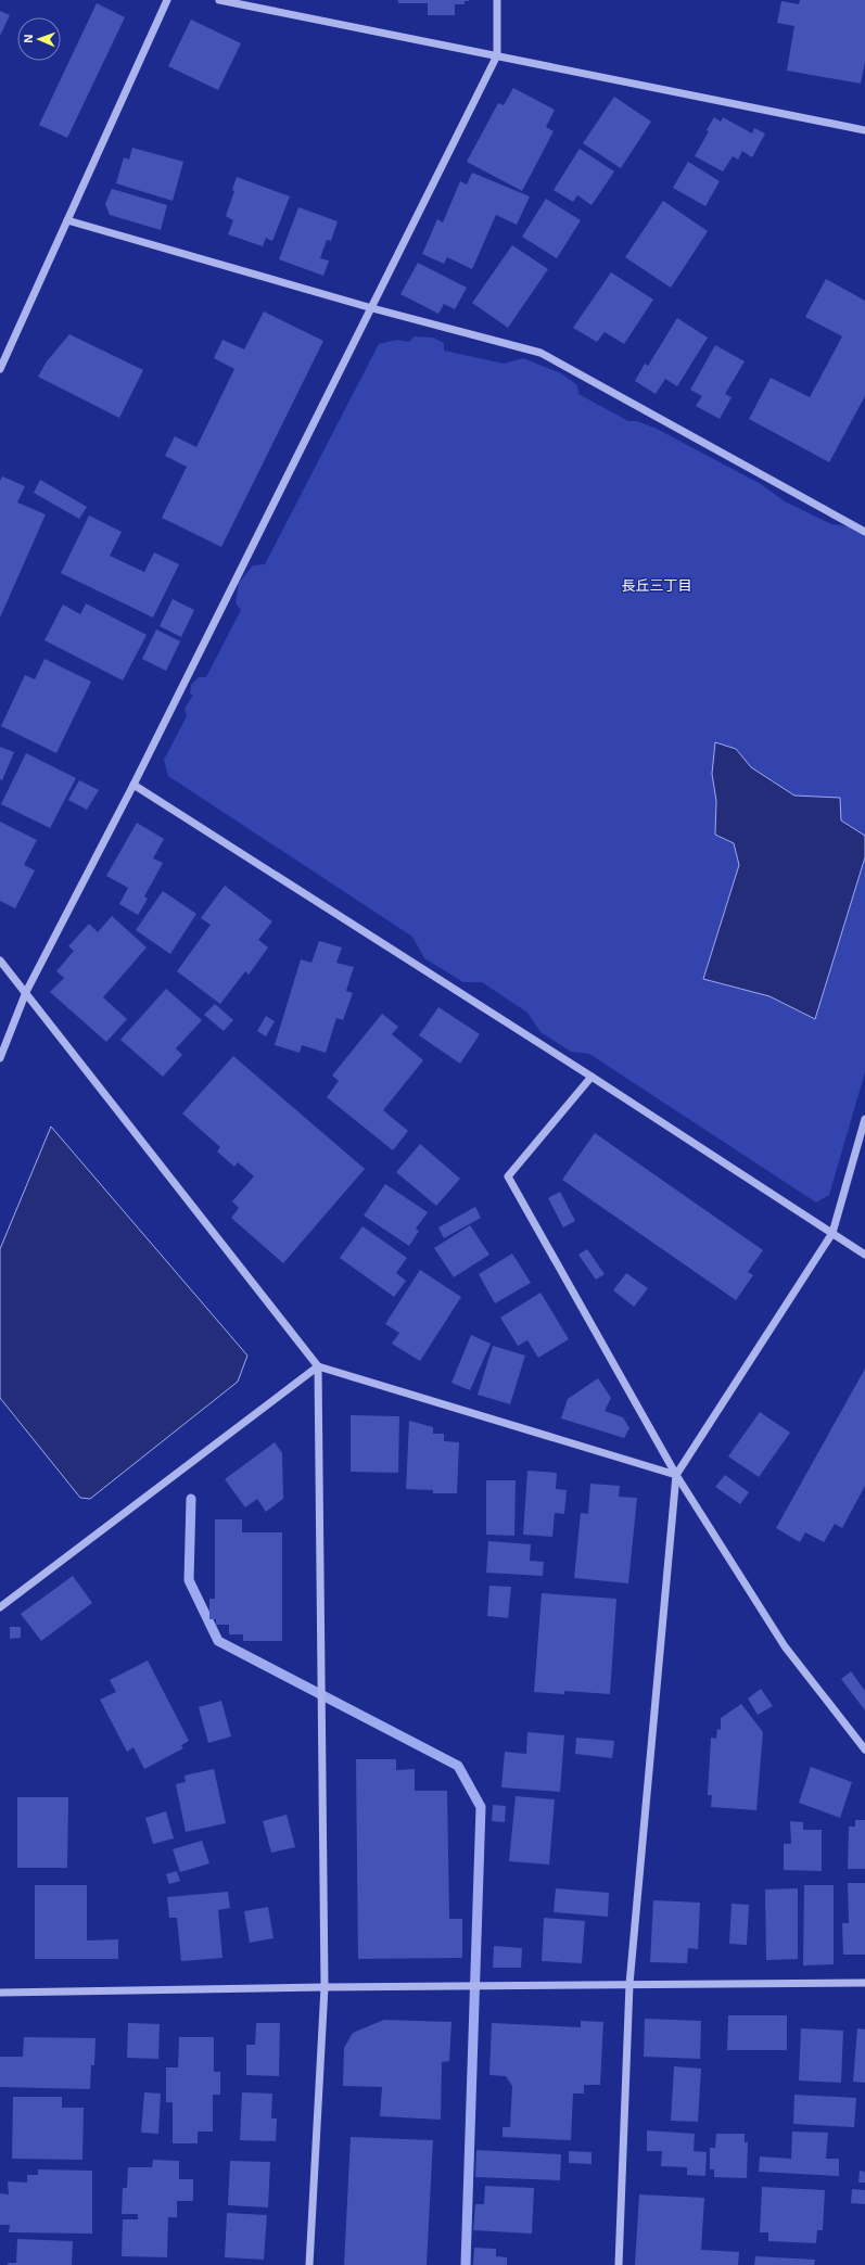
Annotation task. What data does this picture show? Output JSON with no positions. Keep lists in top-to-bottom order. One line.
{"districts":["長丘三丁目"],"north":"left"}
